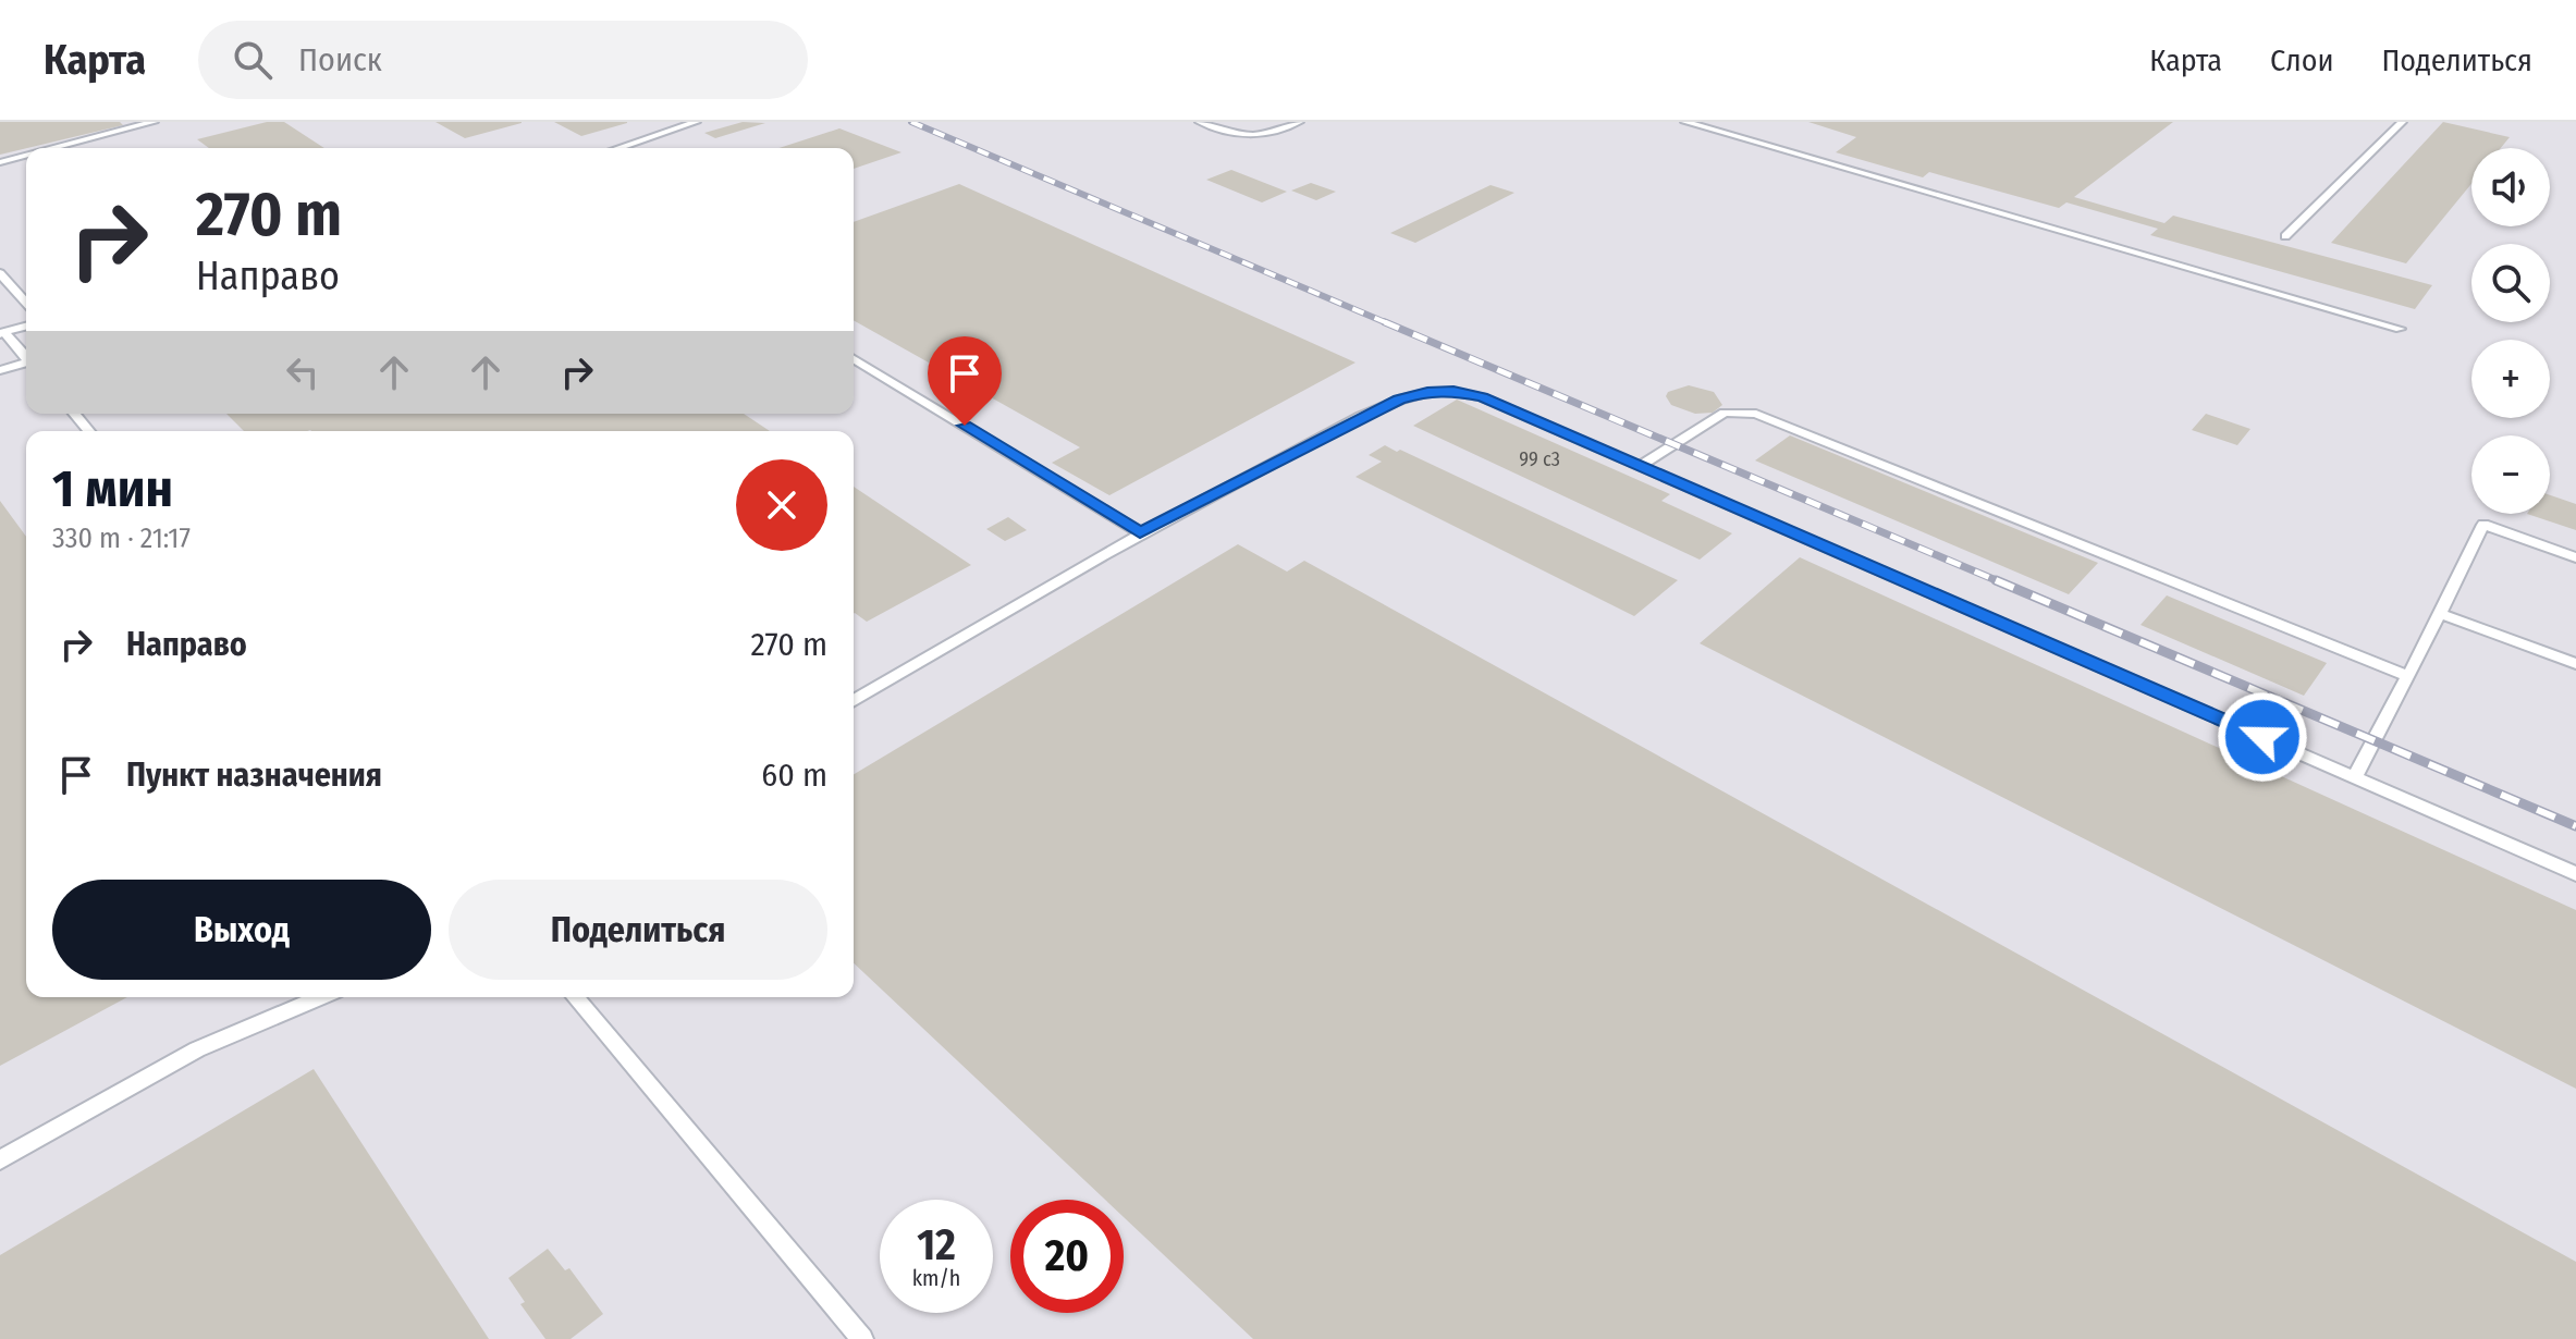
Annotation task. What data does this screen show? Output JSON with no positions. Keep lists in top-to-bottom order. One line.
{"house_numbers":["99 с3"],"page":{"header":"Карта","search":"Поиск","nav":["Карта","Слои","Поделиться"],"map_buttons":["+","−"],"turn":["270 m","Направо"],"heading":["1 мин","330 m · 21:17"],"list":[{"name":"Направо","value":"270 m"},{"name":"Пункт назначения","value":"60 m"}],"buttons":["Выход","Поделиться"],"speed":"12 km/h","limit":"20"}}
